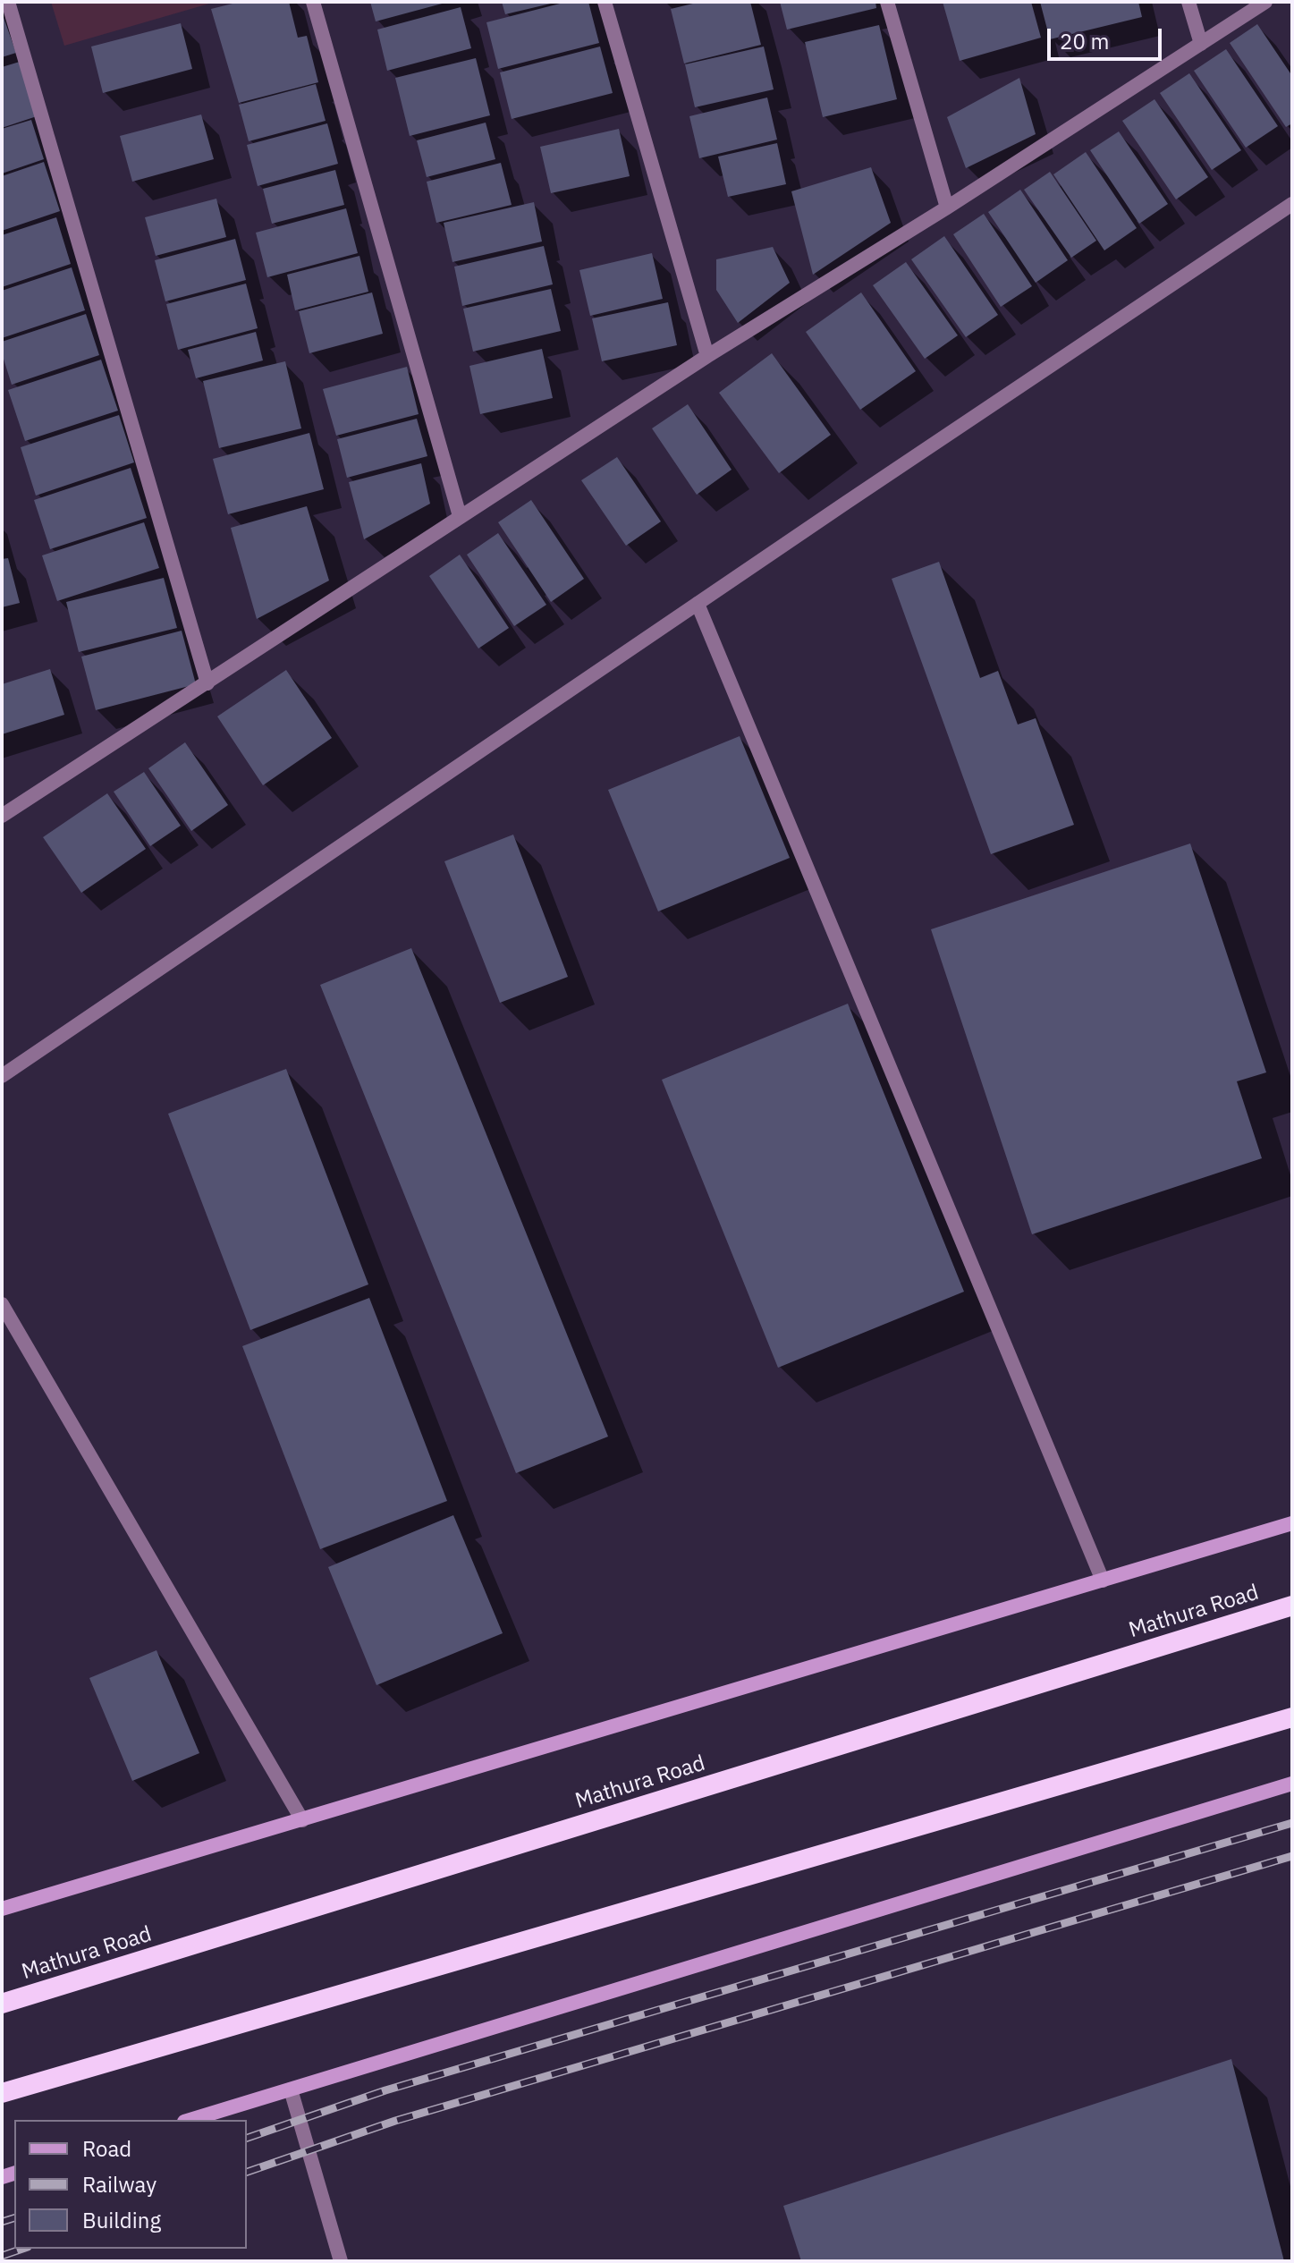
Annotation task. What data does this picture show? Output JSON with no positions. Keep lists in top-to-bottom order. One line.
{"streets":{"highway":["Mathura Road"]},"legend":["Road","Railway","Building"],"scale_bar":"20 m"}
